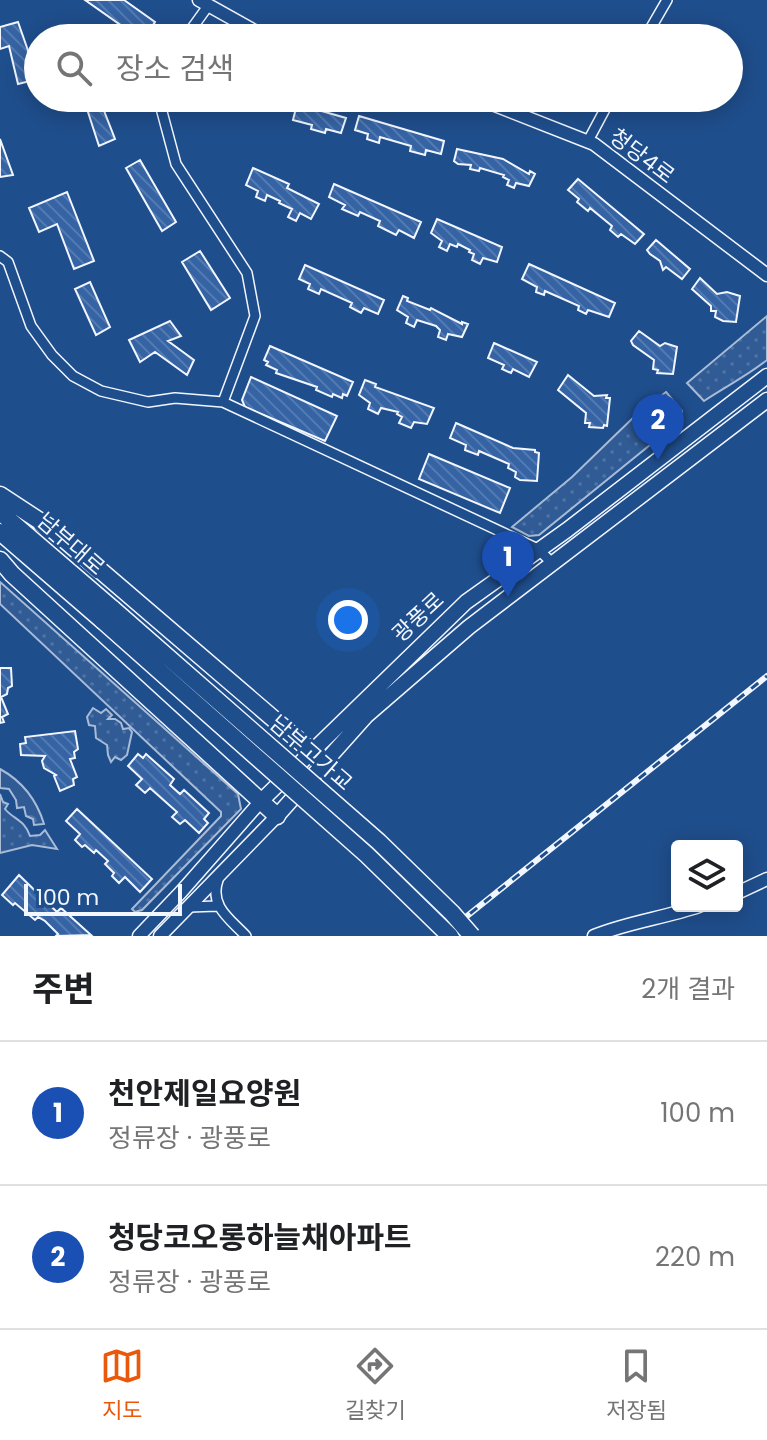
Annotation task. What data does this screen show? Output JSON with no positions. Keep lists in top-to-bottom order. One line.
{"streets":{"highway":["남부대로","남부고가교"],"main road":["광풍로"],"street":["청당4로"]},"crossings":[["남부대로","남부고가교"]],"scale_bar":"100 m","page":{"search":"장소 검색","pins":["2","1"],"scale":"100 m","heading":["주변","2개 결과"],"list":[{"mark":"1","name":"천안제일요양원","note":"정류장 · 광풍로","value":"100 m"},{"mark":"2","name":"청당코오롱하늘채아파트","note":"정류장 · 광풍로","value":"220 m"}],"nav":["지도","길찾기","저장됨"]}}
